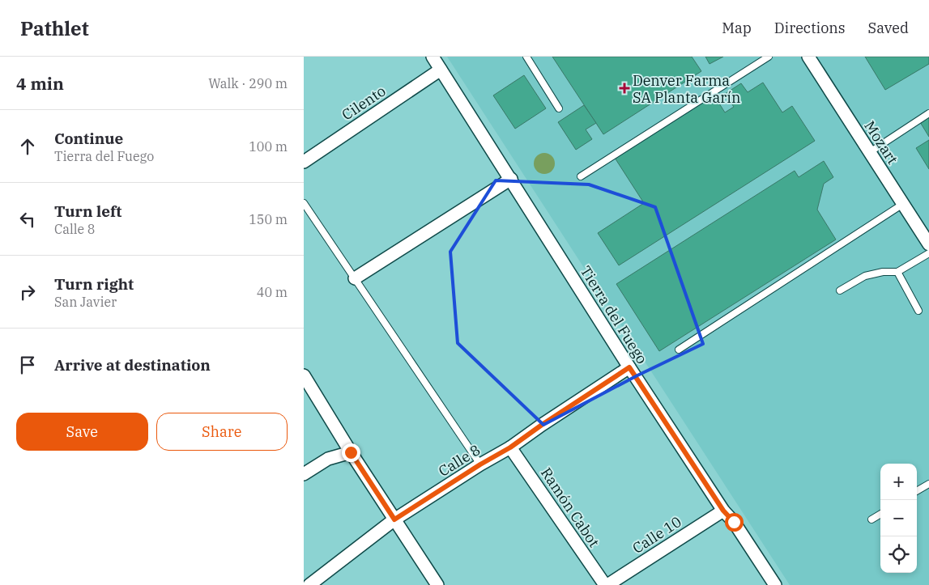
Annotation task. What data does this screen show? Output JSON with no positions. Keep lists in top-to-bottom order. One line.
{"streets":{"street":["Cilento","Mozart","Tierra del Fuego","Calle 8","Ramón Cabot","Calle 10"]},"crossings":[["Cilento","Tierra del Fuego"],["Tierra del Fuego","Calle 8"],["Tierra del Fuego","Calle 10"],["Calle 8","Ramón Cabot"],["Ramón Cabot","Calle 10"]],"places":{"health":["Denver Farma SA Planta Garín"]},"page":{"header":"Pathlet","nav":["Map","Directions","Saved"],"heading":["4 min","Walk · 290 m"],"list":[["Continue","Tierra del Fuego","100 m"],["Turn left","Calle 8","150 m"],["Turn right","San Javier","40 m"],"Arrive at destination"],"buttons":["Save","Share"],"map_buttons":["+","−"]}}
